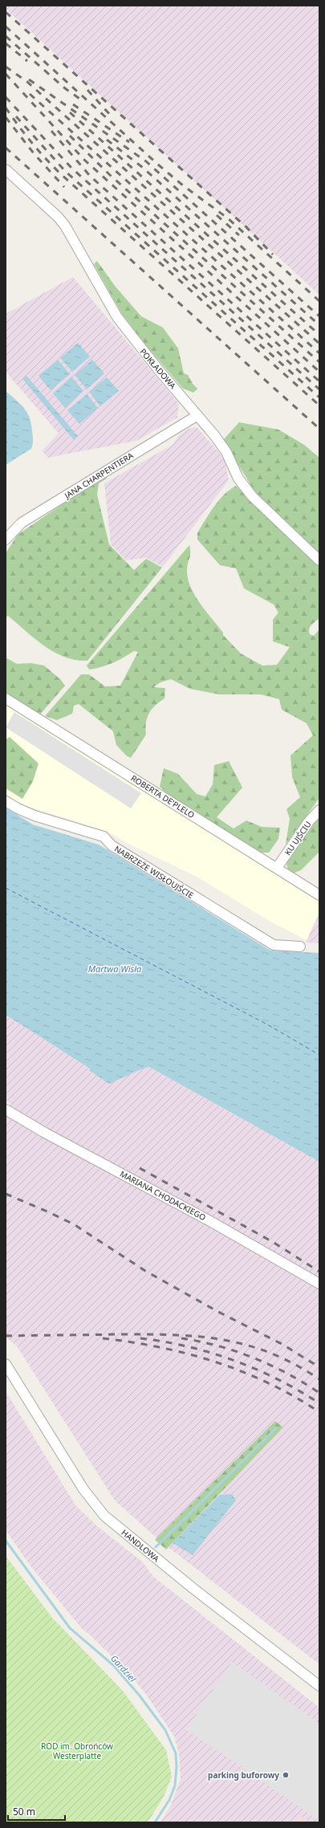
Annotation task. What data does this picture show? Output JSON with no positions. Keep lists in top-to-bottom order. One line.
{"streets":{"street":["POKŁADOWA","JANA CHARPENTIERA","ROBERTA DE'PLELO","KU UJŚCIU","NABRZEŻE WISŁOUJŚCIE","MARIANA CHODACKIEGO","HANDLOWA"]},"crossings":[["POKŁADOWA","JANA CHARPENTIERA"],["ROBERTA DE'PLELO","KU UJŚCIU"]],"water":["Martwa Wisła","Gardziel"],"parks":["ROD im. Obrońców Westerplatte"],"places":["parking buforowy"],"scale_bar":"50 m"}
